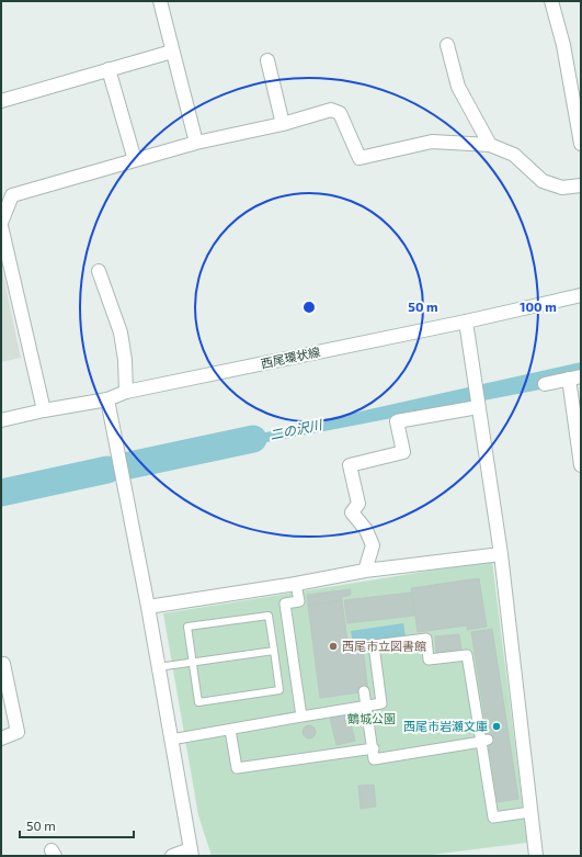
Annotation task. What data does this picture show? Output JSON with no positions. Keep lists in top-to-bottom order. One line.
{"streets":{"street":["西尾環状線"]},"water":["二の沢川"],"parks":["鶴城公園"],"places":["西尾市立図書館","西尾市岩瀬文庫"],"scale_bar":"50 m","rings":["50 m","100 m"]}
